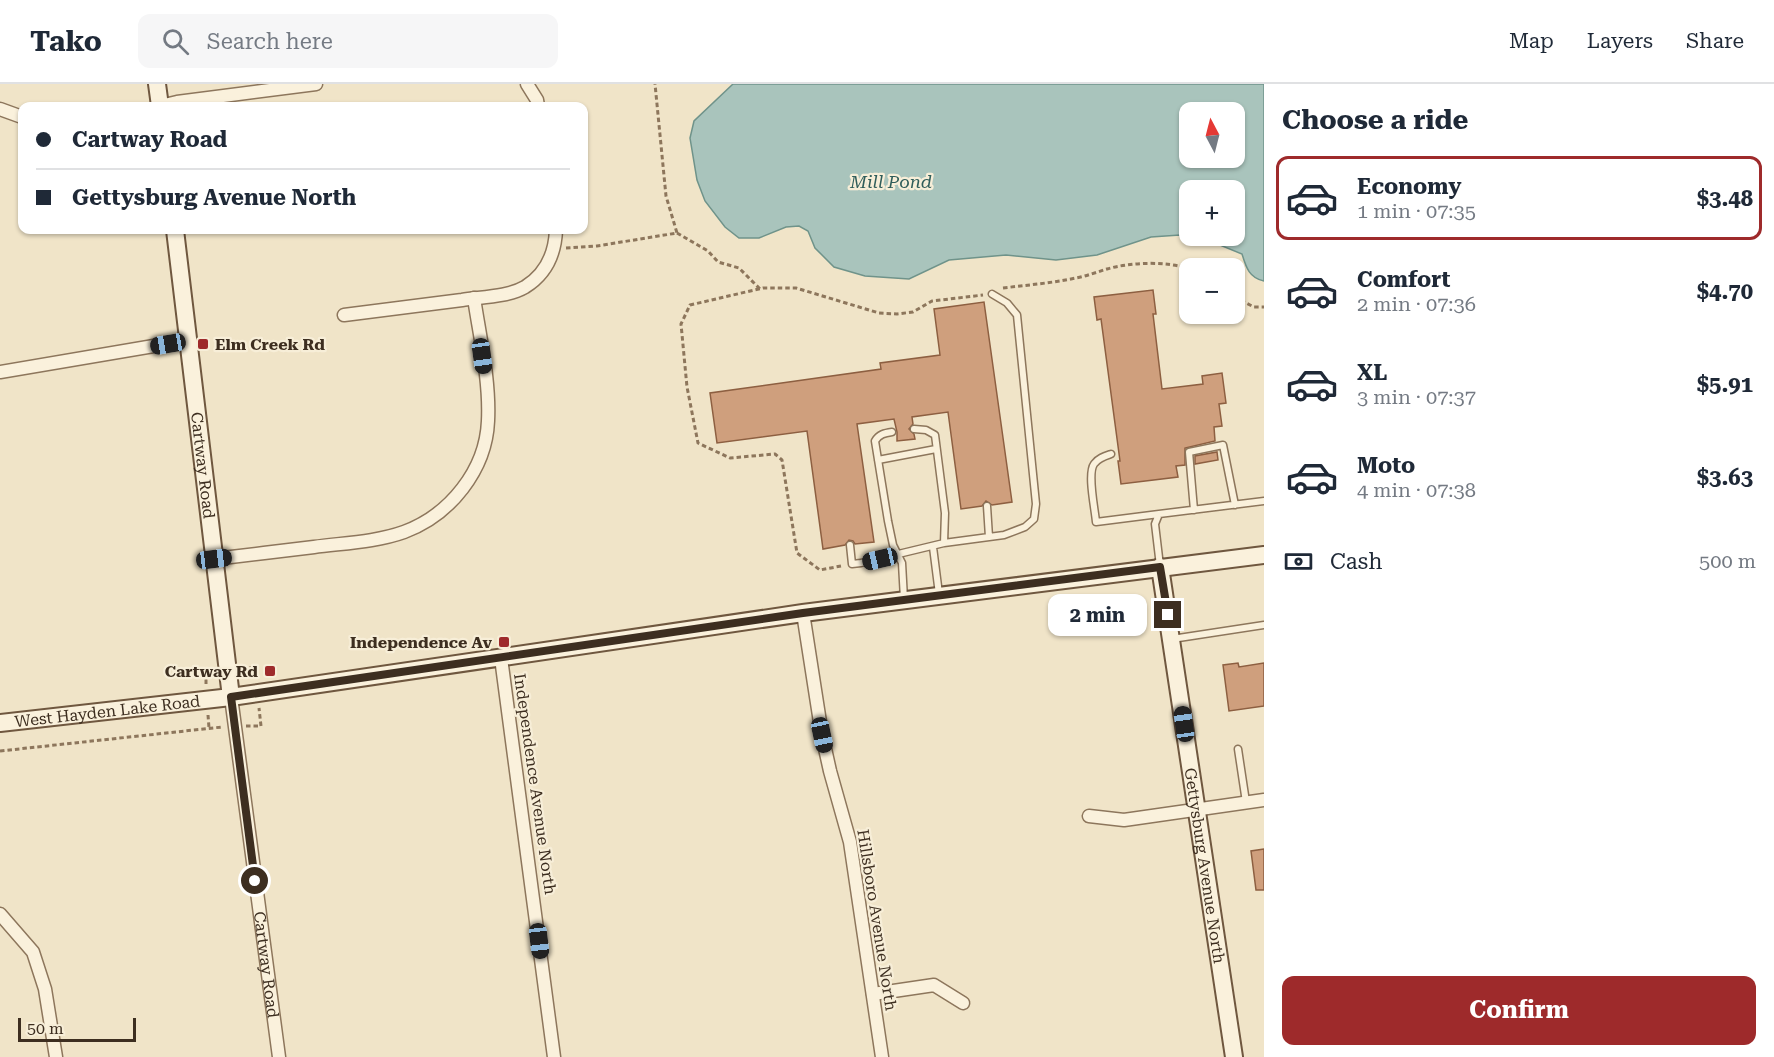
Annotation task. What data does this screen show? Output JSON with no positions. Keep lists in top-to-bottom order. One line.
{"streets":{"main road":["Cartway Road","West Hayden Lake Road","Gettysburg Avenue North"],"street":["Independence Avenue North","Hillsboro Avenue North"]},"crossings":[["Cartway Road","West Hayden Lake Road"],["West Hayden Lake Road","Independence Avenue North"],["West Hayden Lake Road","Gettysburg Avenue North"],["West Hayden Lake Road","Hillsboro Avenue North"]],"water":["Mill Pond"],"places":{"transit":["Elm Creek Rd","Independence Av","Cartway Rd"]},"scale_bar":"50 m","north":"top","page":{"header":"Tako","search":"Search here","nav":["Map","Layers","Share"],"heading":"Choose a ride","map_buttons":["+","−"],"banner":["Cartway Road","Gettysburg Avenue North"],"list":[{"name":"Economy","note":"1 min · 07:35","value":"$3.48"},{"name":"Comfort","note":"2 min · 07:36","value":"$4.70"},{"name":"XL","note":"3 min · 07:37","value":"$5.91"},{"name":"Moto","note":"4 min · 07:38","value":"$3.63"}],"pay":["Cash","500 m"],"bubble":"2 min","buttons":"Confirm","scale":"50 m"}}
